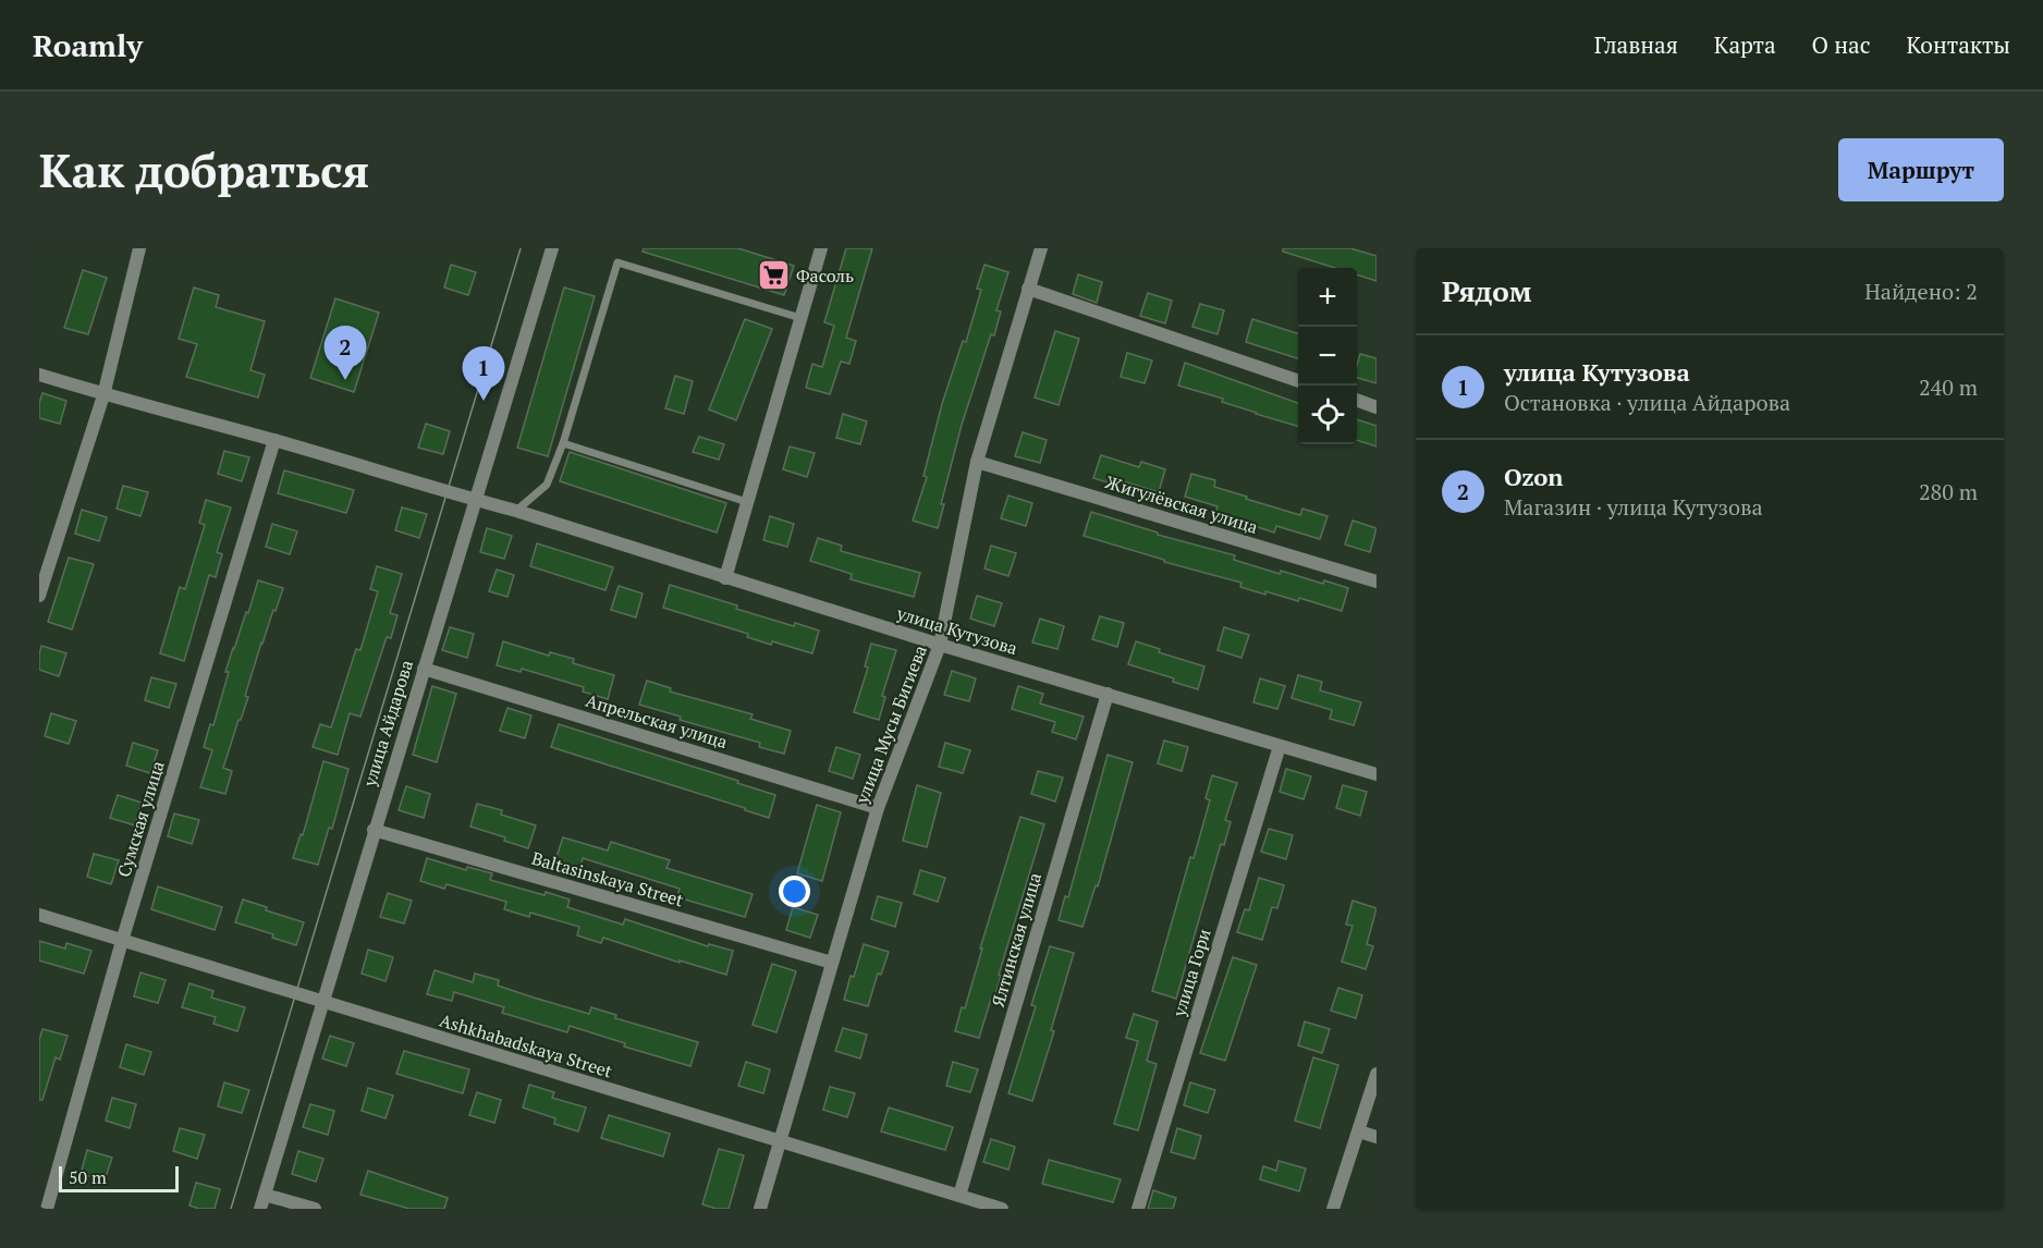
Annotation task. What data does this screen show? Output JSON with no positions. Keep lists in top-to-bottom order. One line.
{"streets":{"street":["Жигулёвская улица","улица Кутузова","Апрельская улица","улица Айдарова","улица Мусы Бигиева","Сумская улица","Baltasinskaya Street","Ялтинская улица","улица Гори","Ashkhabadskaya Street"]},"crossings":[["Жигулёвская улица","улица Мусы Бигиева"],["улица Кутузова","улица Айдарова"],["улица Кутузова","улица Мусы Бигиева"],["улица Кутузова","Сумская улица"],["улица Кутузова","Ялтинская улица"],["улица Кутузова","улица Гори"],["Апрельская улица","улица Айдарова"],["Апрельская улица","улица Мусы Бигиева"],["улица Айдарова","Baltasinskaya Street"],["улица Айдарова","Ashkhabadskaya Street"],["улица Мусы Бигиева","Baltasinskaya Street"],["улица Мусы Бигиева","Ashkhabadskaya Street"],["Сумская улица","Ashkhabadskaya Street"],["Ялтинская улица","Ashkhabadskaya Street"]],"places":{"supermarket":["Фасоль"]},"scale_bar":"50 m","page":{"header":"Roamly","nav":["Главная","Карта","О нас","Контакты"],"buttons":"Маршрут","title":"Как добраться","heading":["Рядом","Найдено: 2"],"map_buttons":["+","−"],"pins":["2","1"],"list":[{"mark":"1","name":"улица Кутузова","note":"Остановка · улица Айдарова","value":"240 m"},{"mark":"2","name":"Ozon","note":"Магазин · улица Кутузова","value":"280 m"}],"scale":"50 m"}}
